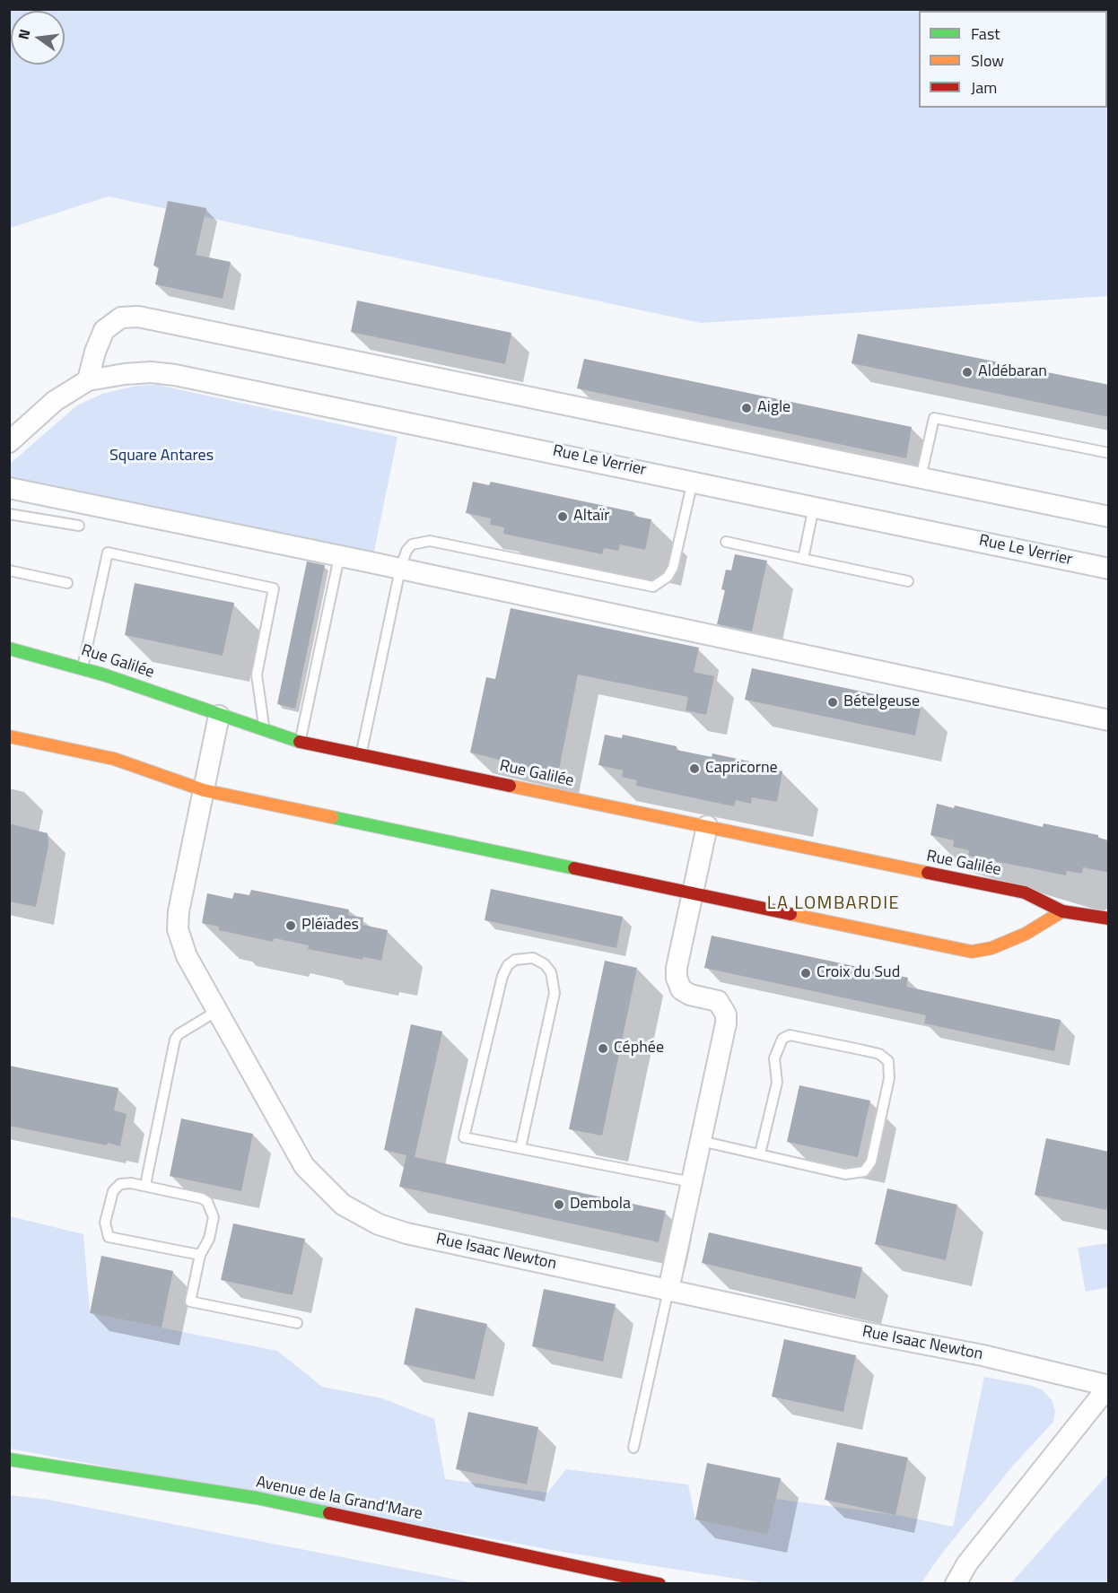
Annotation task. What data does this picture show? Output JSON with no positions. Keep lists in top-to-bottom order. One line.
{"streets":{"street":["Rue Le Verrier","Rue Galilée","Rue Isaac Newton","Avenue de la Grand'Mare"]},"crossings":[["Rue Galilée","Rue Isaac Newton"]],"districts":["LA LOMBARDIE"],"parks":["Square Antares"],"places":["Aldébaran","Aigle","Altaïr","Bételgeuse","Capricorne","Pléïades","Croix du Sud","Céphée","Dembola"],"legend":["Fast","Slow","Jam"],"north":"left"}
